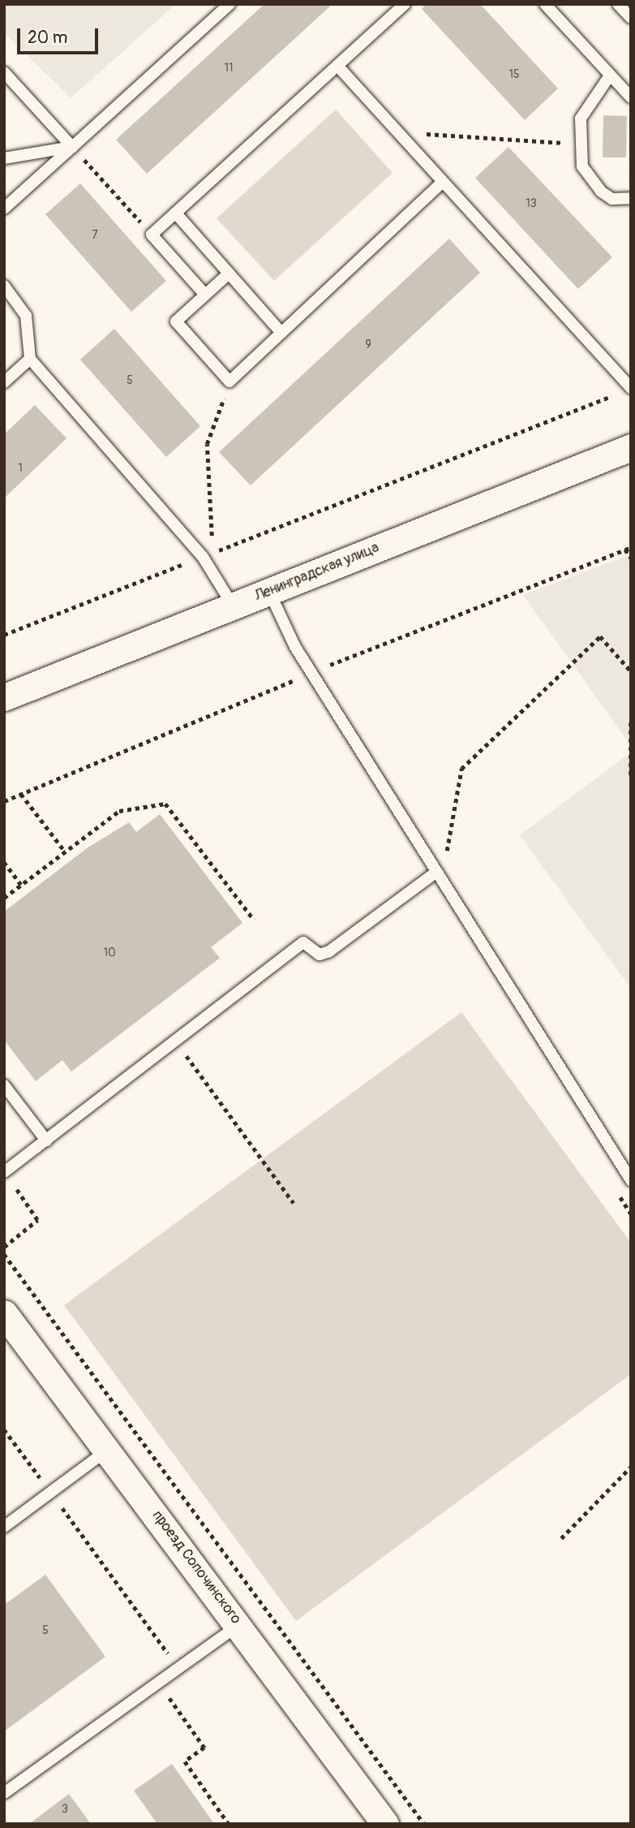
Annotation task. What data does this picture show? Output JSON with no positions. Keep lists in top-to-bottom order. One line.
{"streets":{"street":["Ленинградская улица","проезд Сопочинского"]},"house_numbers":["11","15","13","7","9","5","1","10","5","3"],"scale_bar":"20 m"}
